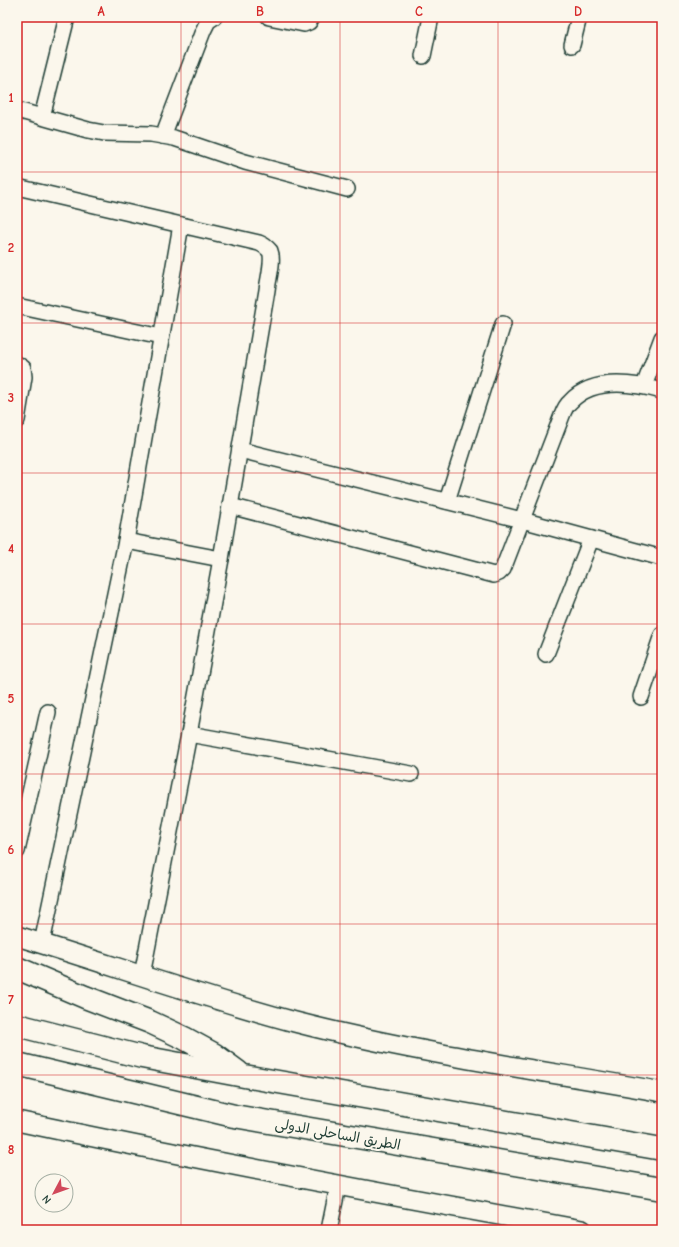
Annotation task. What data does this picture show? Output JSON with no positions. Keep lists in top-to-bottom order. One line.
{"streets":{"highway":["الطريق الساحلى الدولى"]},"north":"bottom left","grid":{"columns":["A","B","C","D"],"rows":["1","2","3","4","5","6","7","8"]}}
